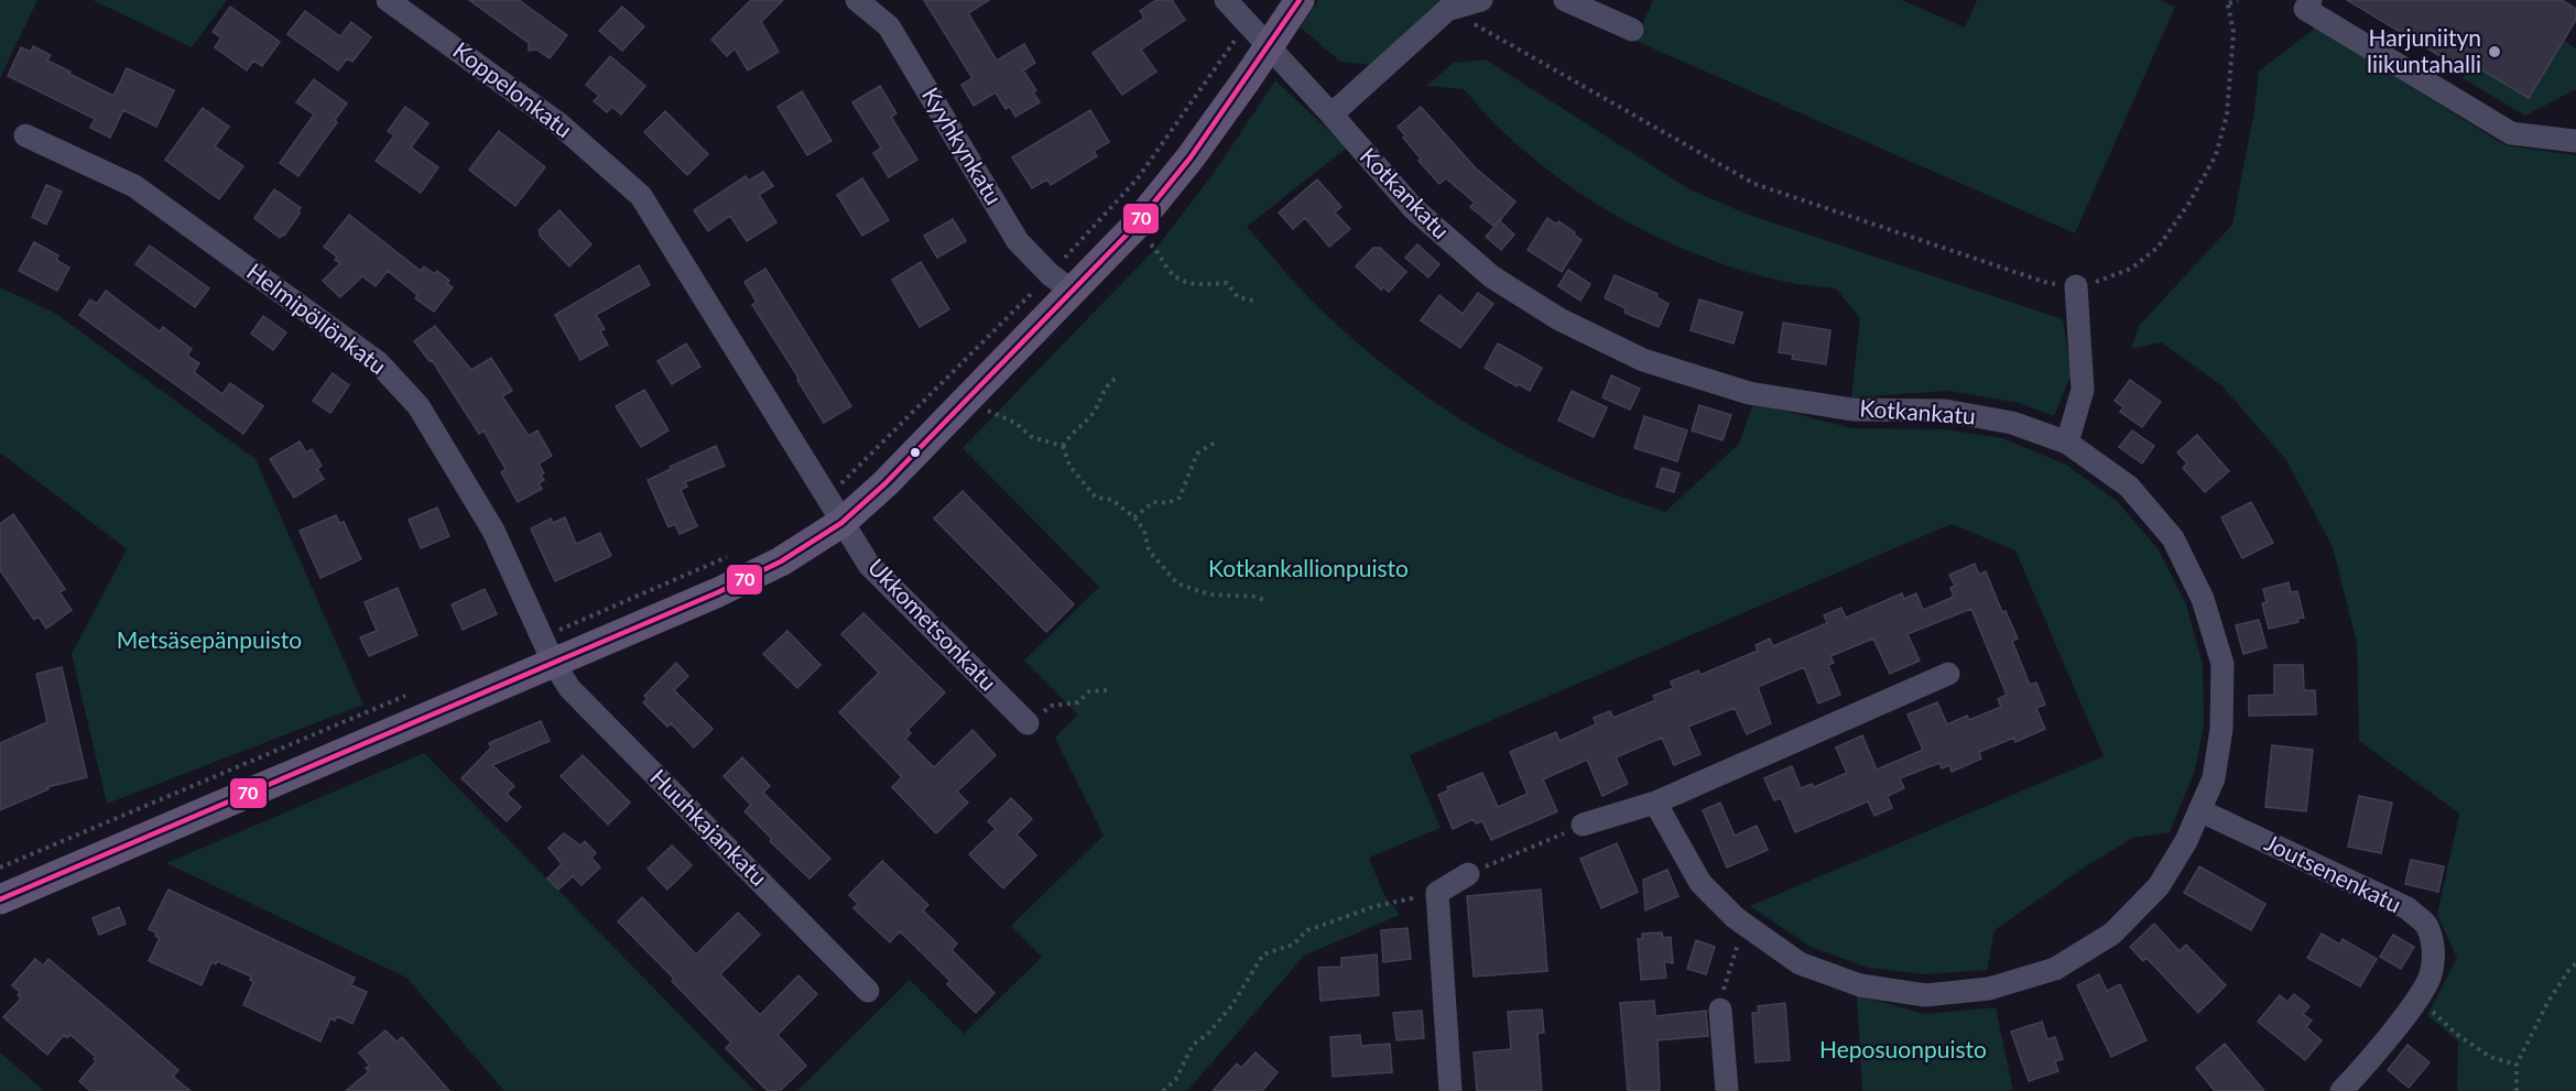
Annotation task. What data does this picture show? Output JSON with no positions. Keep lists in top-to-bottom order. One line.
{"streets":{"street":["Koppelonkatu","Kyyhkynkatu","Kotkankatu","Helmipöllönkatu","Ukkometsonkatu","Huuhkajankatu","Joutsenenkatu"]},"crossings":[["Koppelonkatu","Ukkometsonkatu"],["Kotkankatu","Joutsenenkatu"],["Helmipöllönkatu","Huuhkajankatu"]],"parks":["Kotkankallionpuisto","Metsäsepänpuisto","Heposuonpuisto"],"places":["Harjuniityn liikuntahalli"],"lines":["transit line 70"]}
